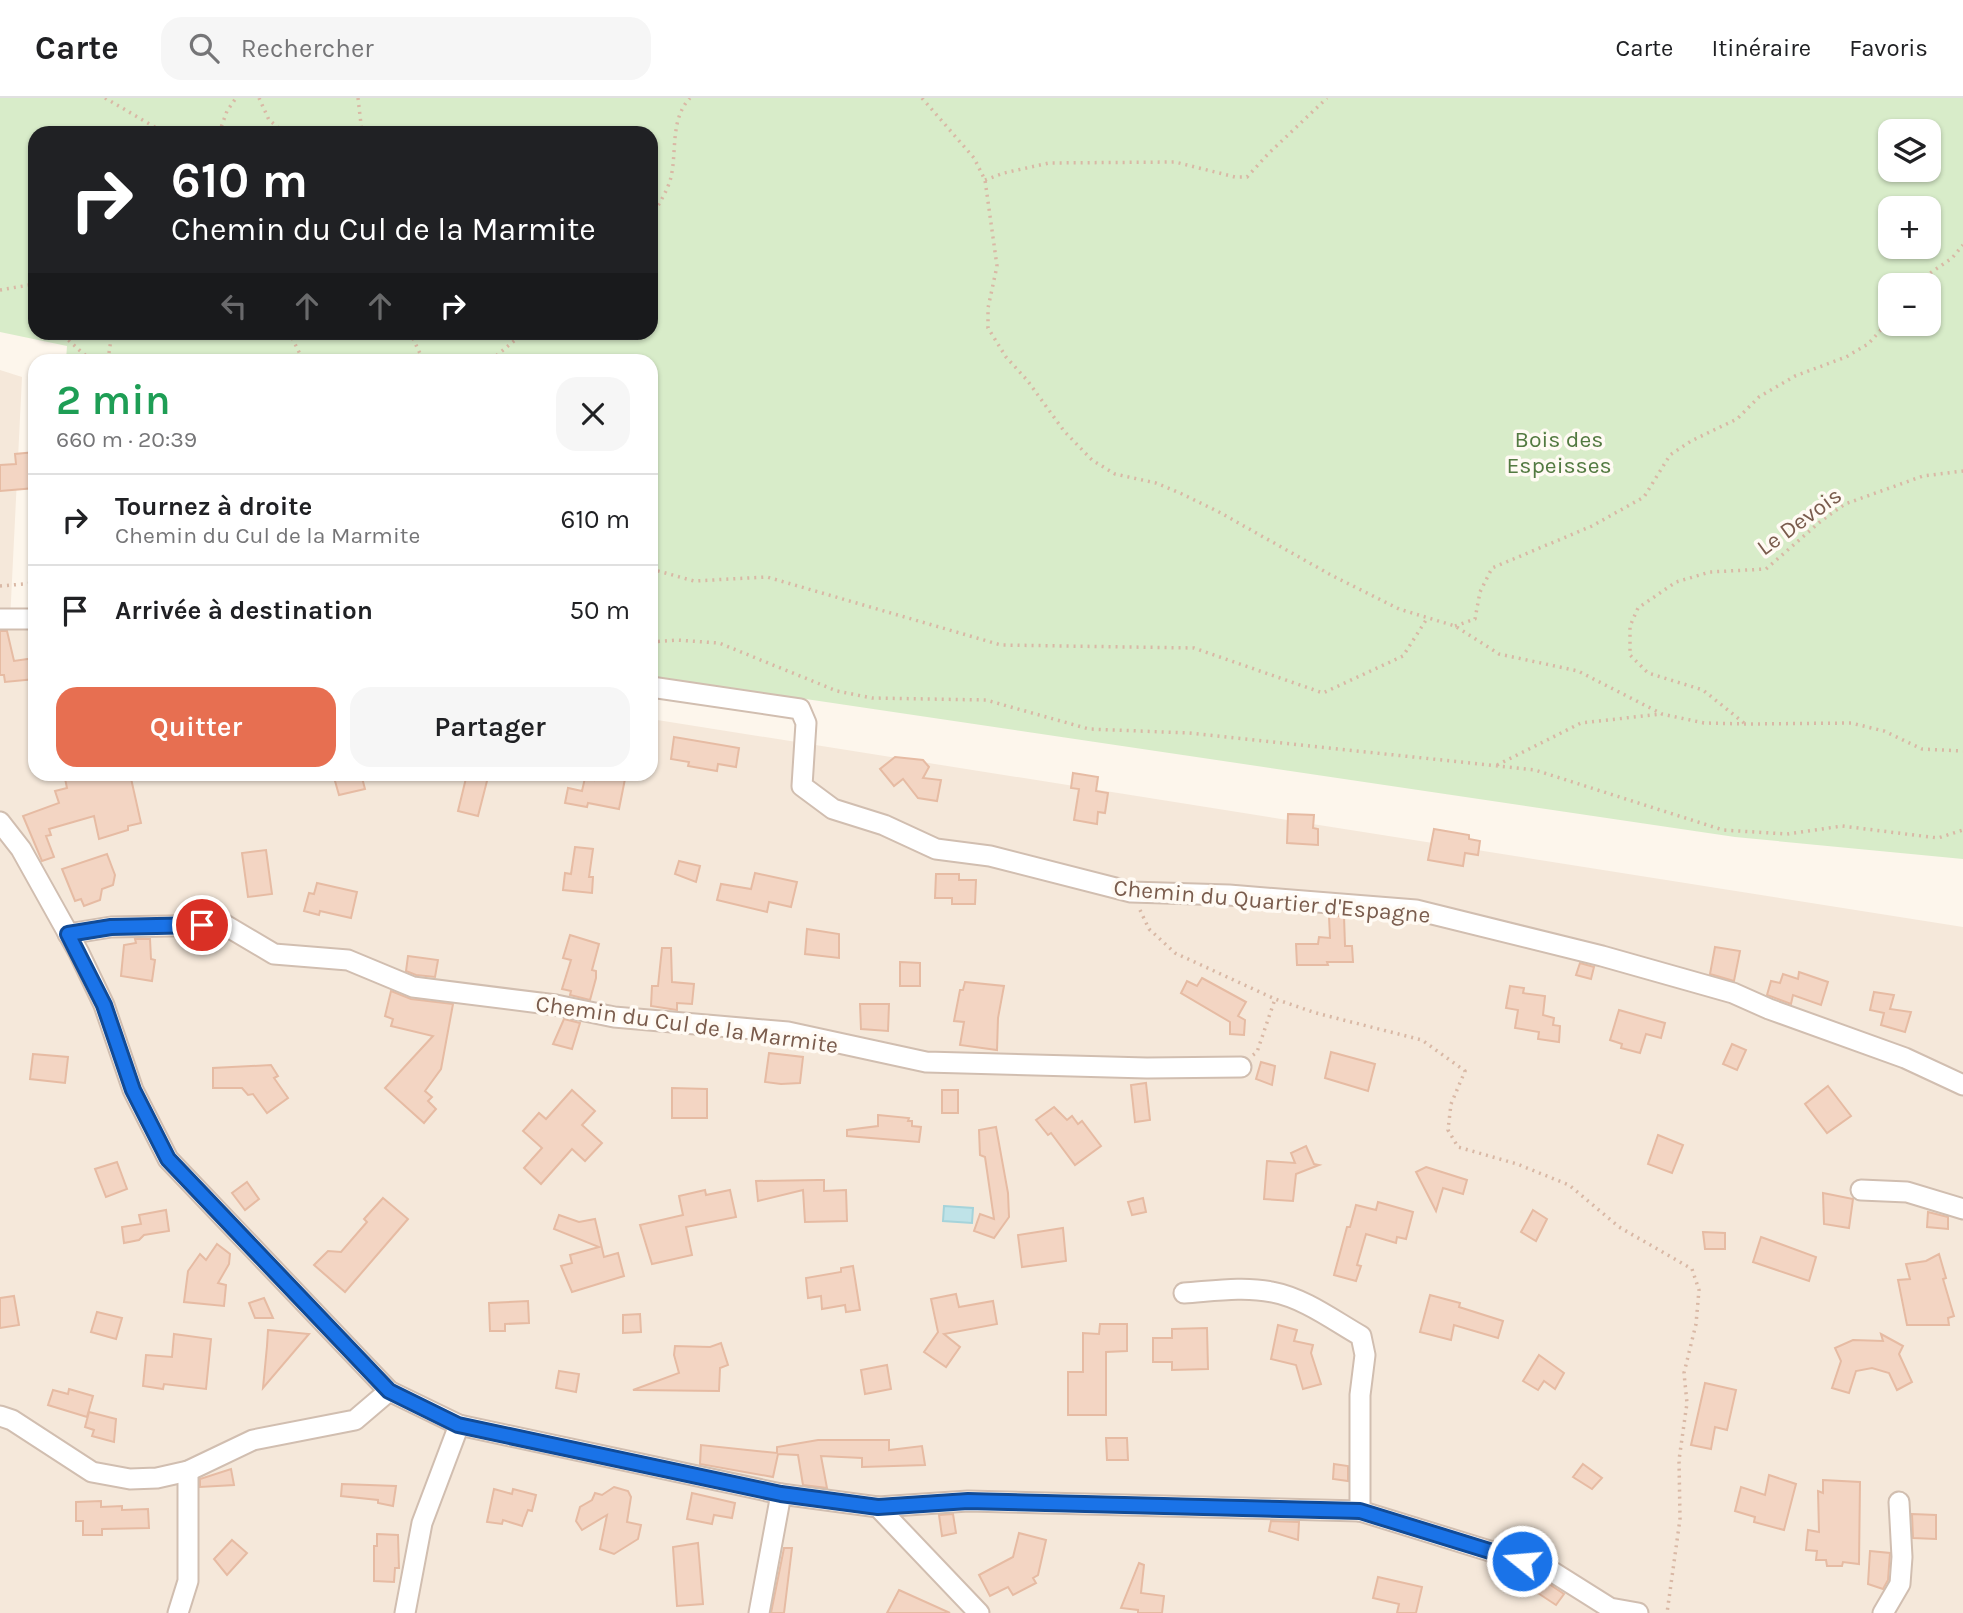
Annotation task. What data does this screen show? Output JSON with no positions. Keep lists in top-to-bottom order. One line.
{"streets":{"street":["Chemin du Quartier d'Espagne","Chemin du Cul de la Marmite"],"path":["Le Devois"]},"parks":["Bois des Espeisses"],"page":{"header":"Carte","search":"Rechercher","nav":["Carte","Itinéraire","Favoris"],"map_buttons":["+","−"],"turn":["610 m","Chemin du Cul de la Marmite"],"heading":["2 min","660 m · 20:39"],"list":[{"name":"Tournez à droite","note":"Chemin du Cul de la Marmite","value":"610 m"},{"name":"Arrivée à destination","value":"50 m"}],"buttons":["Quitter","Partager"]}}
